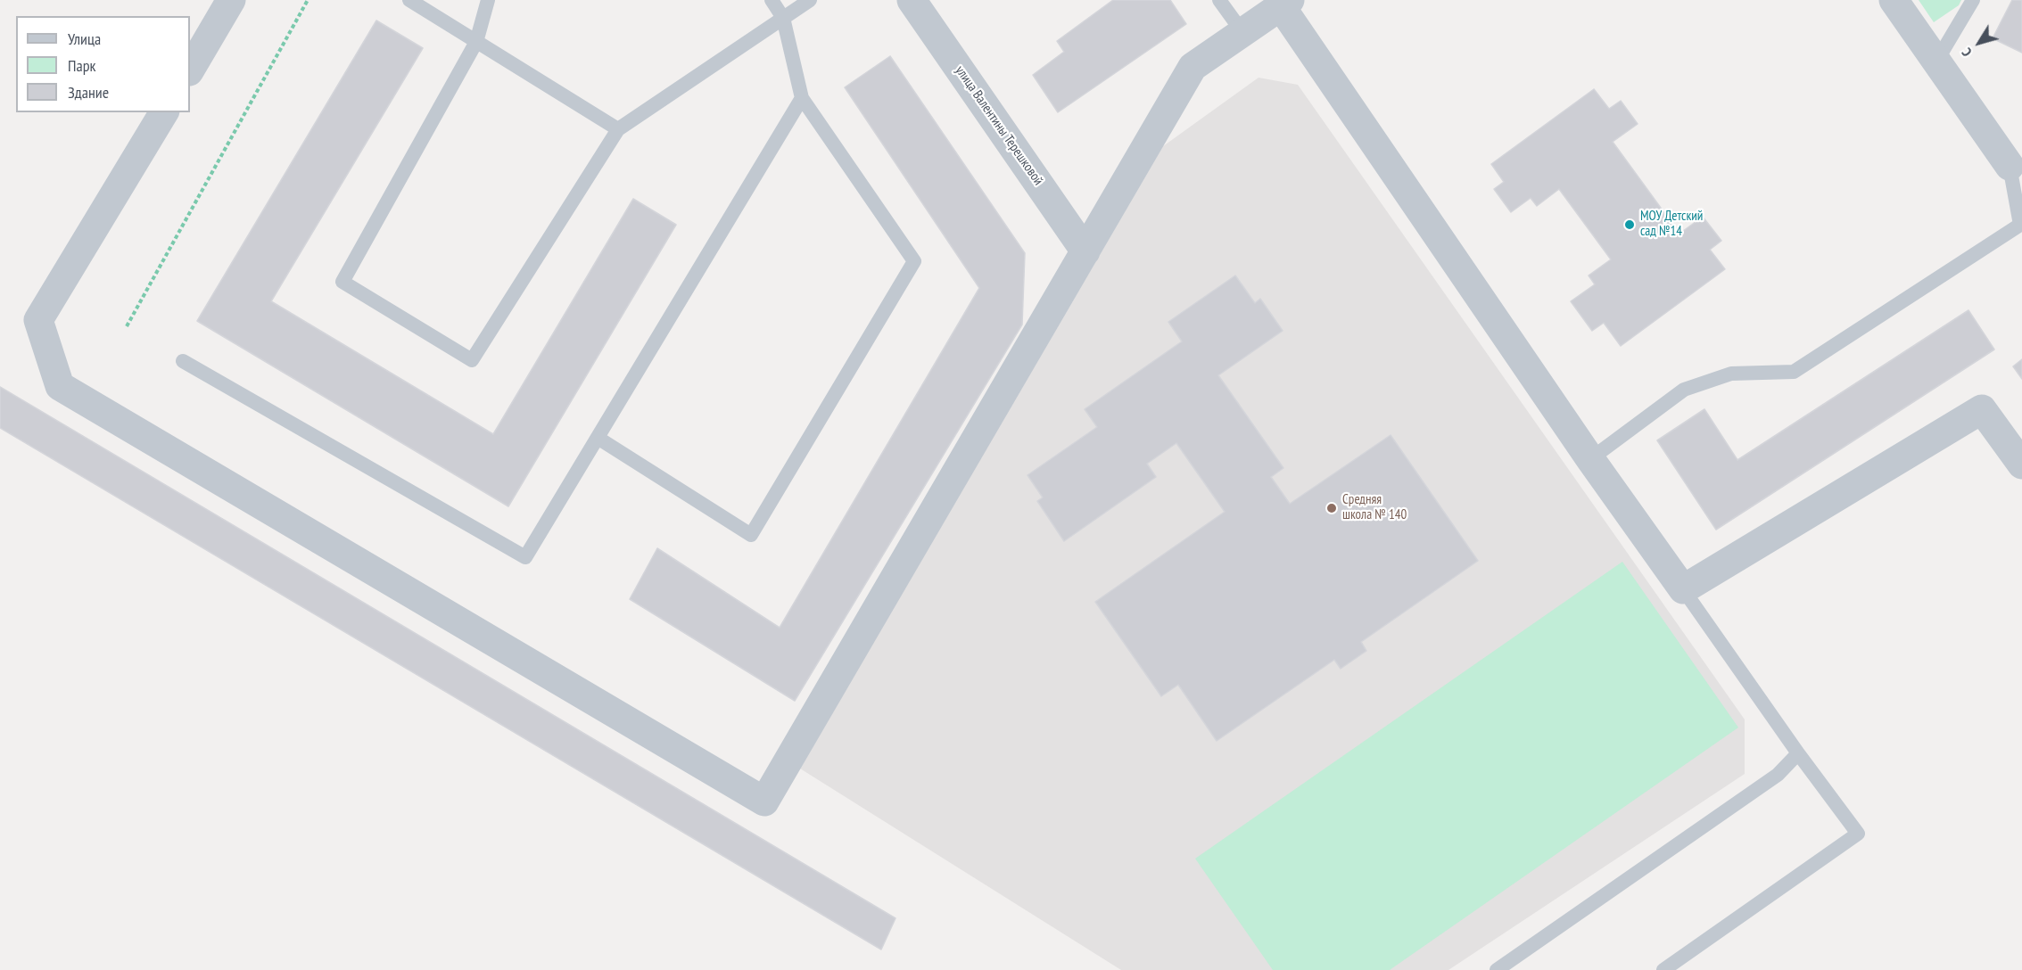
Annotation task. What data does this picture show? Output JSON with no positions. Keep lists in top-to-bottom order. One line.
{"streets":{"street":["улица Валентины Терешковой"]},"places":["МОУ Детский сад №14","Средняя школа № 140"],"legend":["Улица","Парк","Здание"],"north":"bottom left"}
